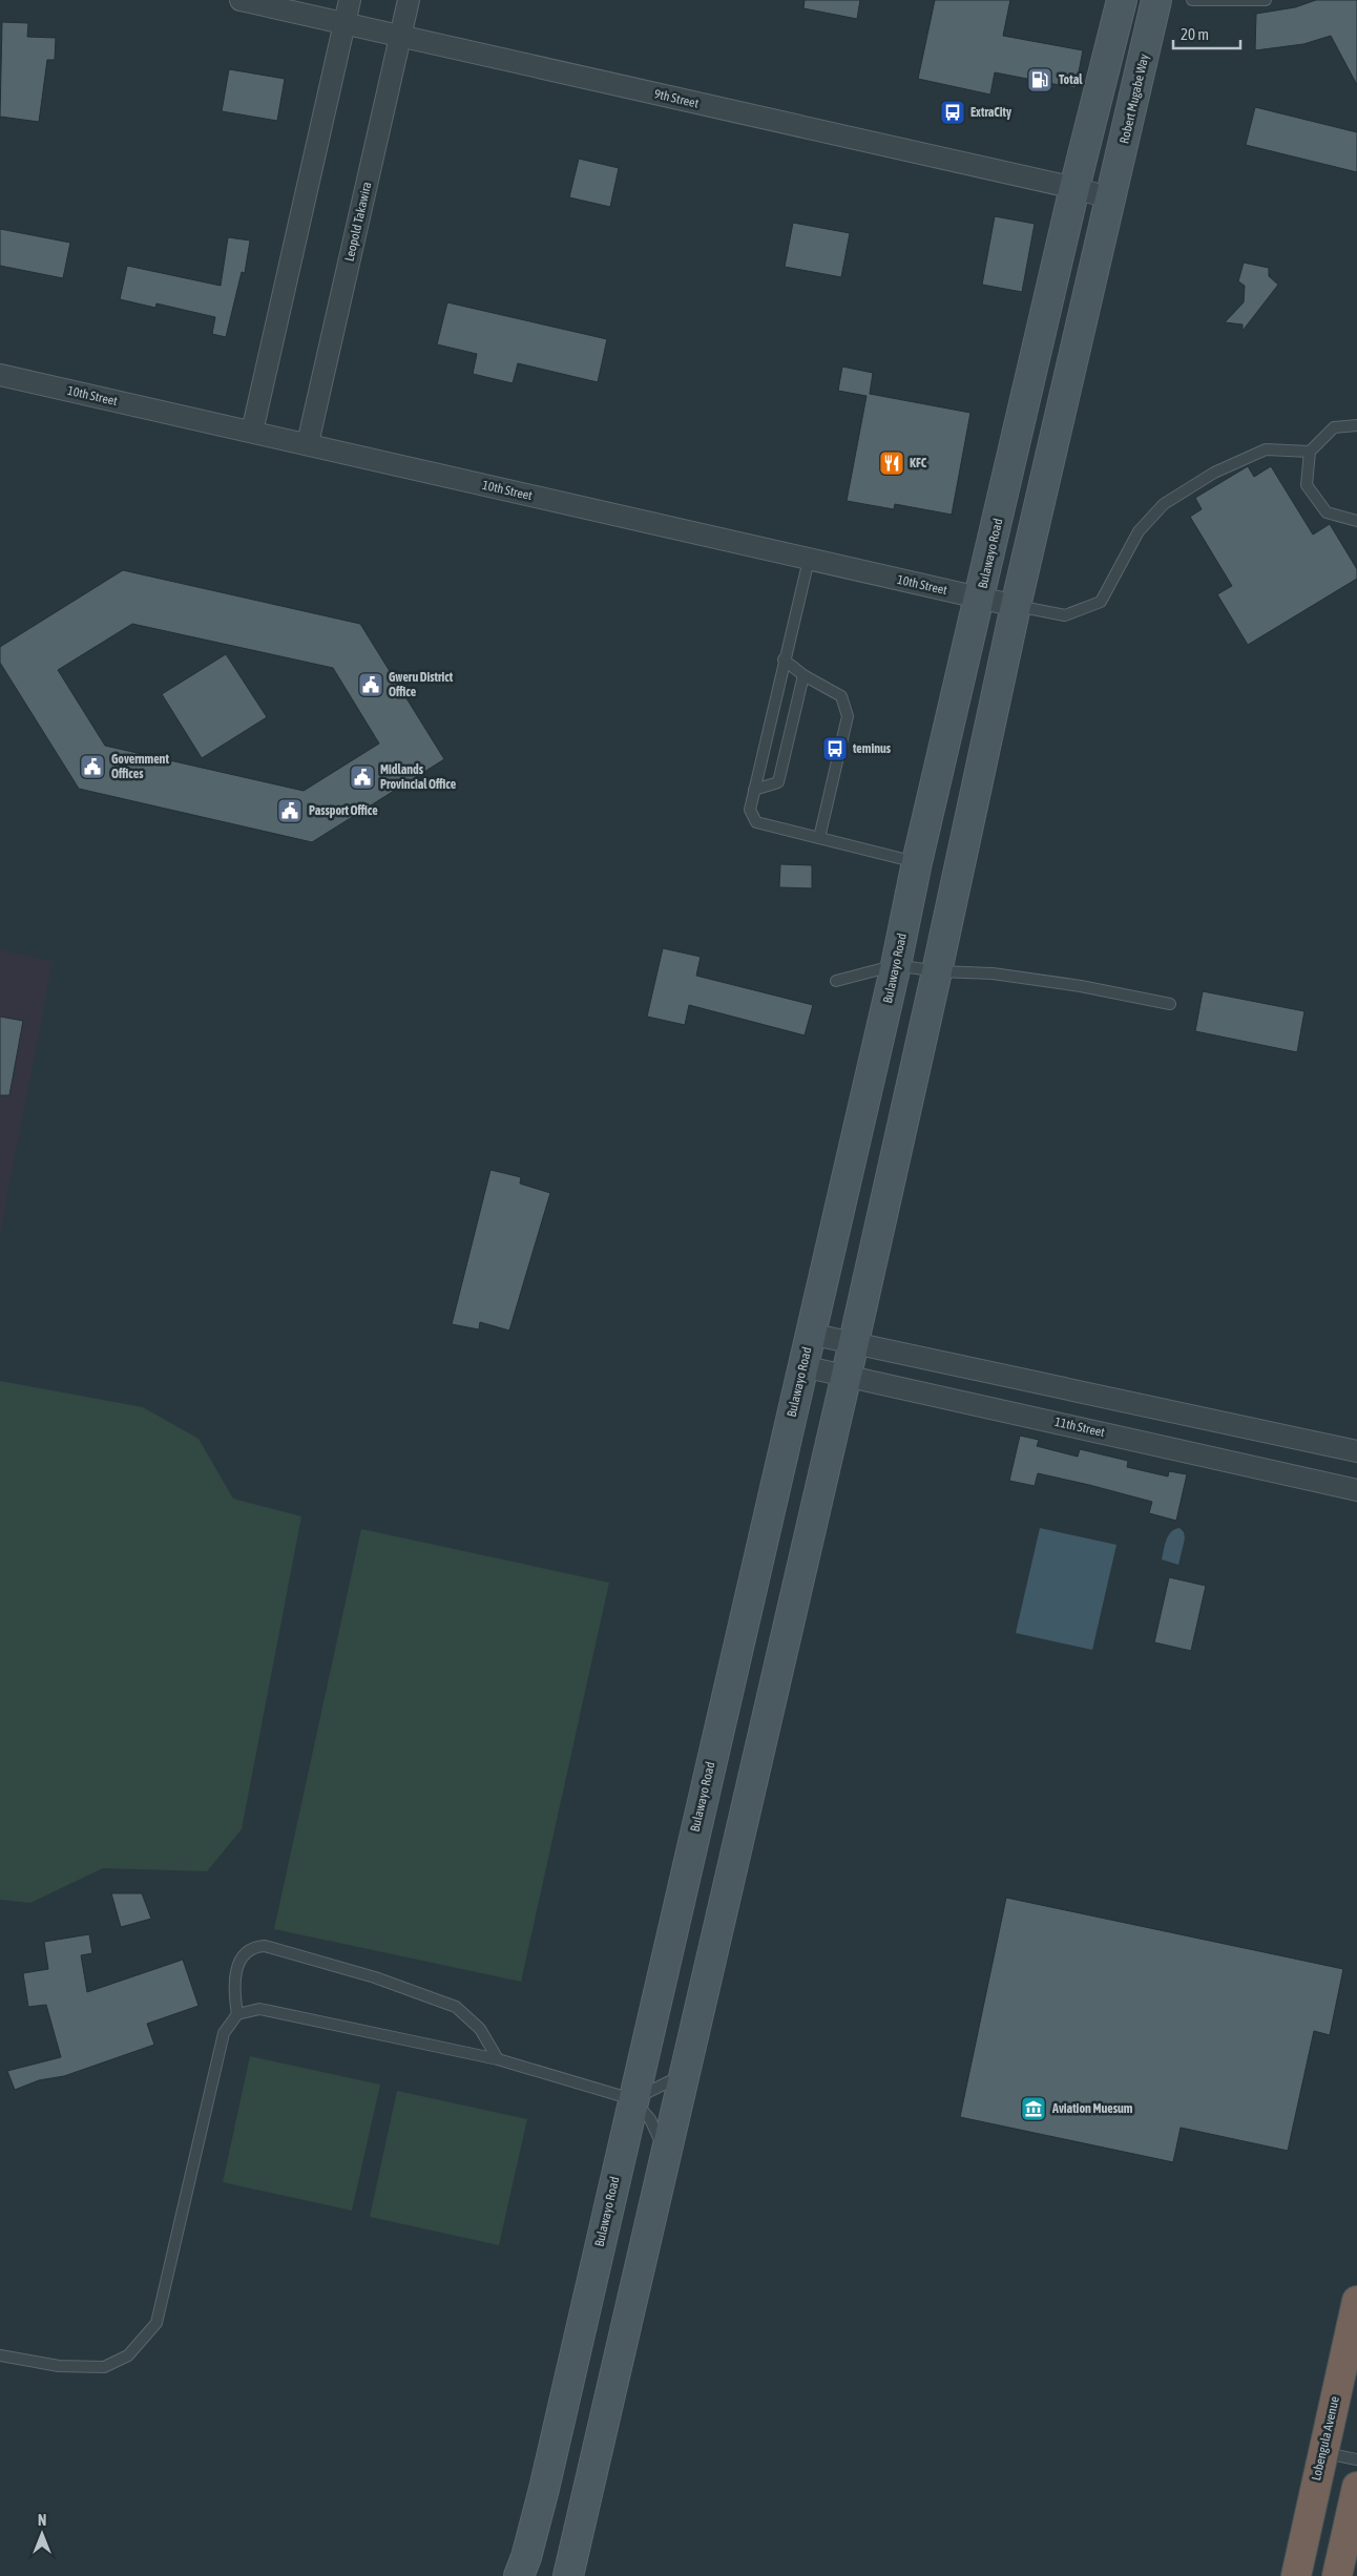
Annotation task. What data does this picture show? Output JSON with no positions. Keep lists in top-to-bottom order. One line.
{"streets":{"highway":["Lobengula Avenue"],"street":["9th Street","Robert Mugabe Way","Leopold Takawira","10th Street","Bulawayo Road","11th Street"]},"crossings":[["9th Street","Robert Mugabe Way"],["9th Street","Leopold Takawira"],["9th Street","Bulawayo Road"],["Leopold Takawira","10th Street"],["10th Street","Bulawayo Road"],["Bulawayo Road","11th Street"]],"places":{"fuel station":["Total"],"bus stop":["ExtraCity","teminus"],"restaurant":["KFC"],"public building":["Gweru District Office","Government Offices","Midlands Provincial Office","Passport Office"],"museum":["Aviation Muesum"]},"scale_bar":"20 m","north":"top"}
